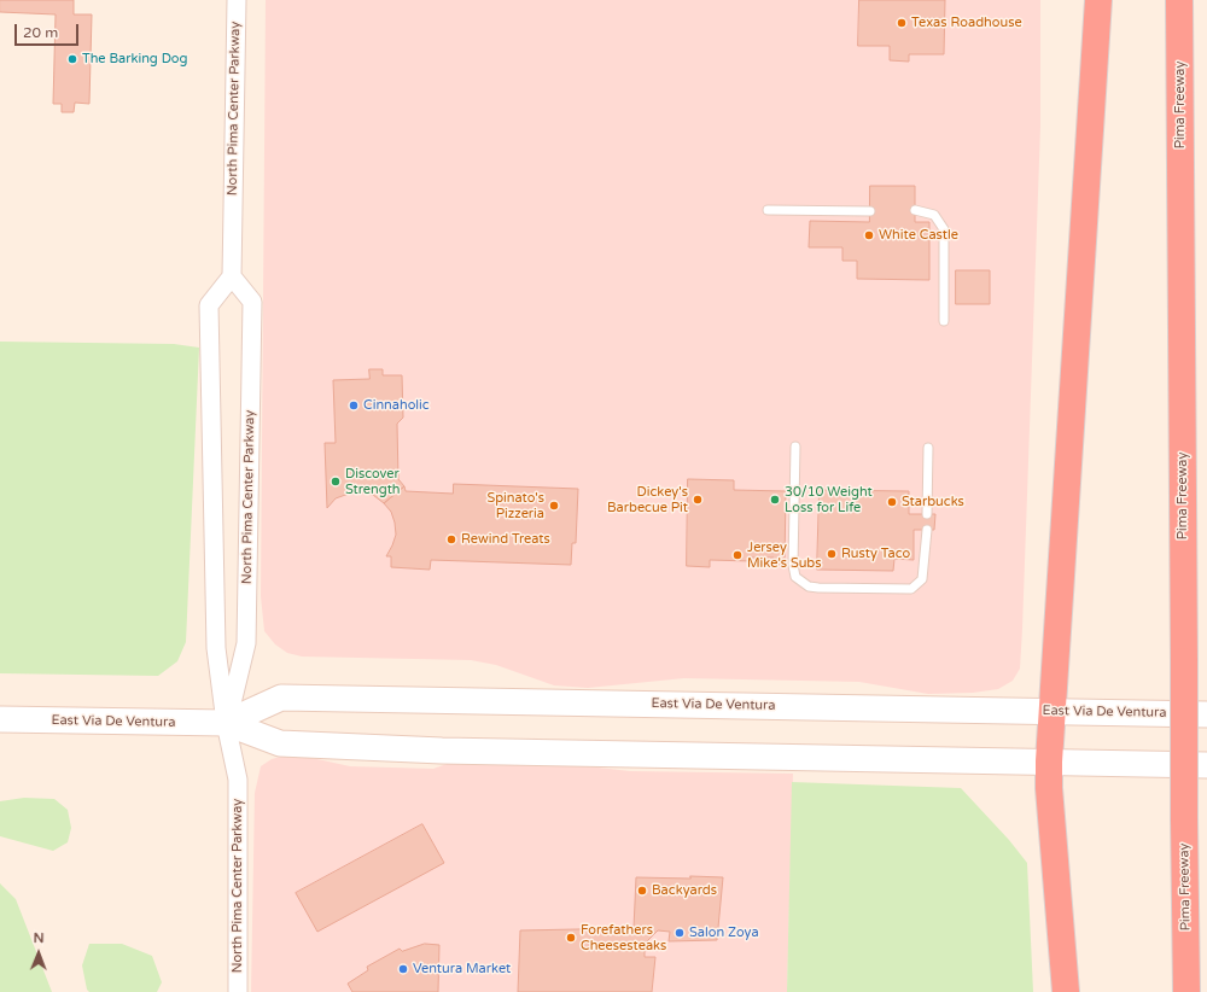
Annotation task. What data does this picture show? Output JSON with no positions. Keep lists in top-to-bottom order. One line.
{"streets":{"highway":["Pima Freeway"],"main road":["East Via De Ventura"],"street":["North Pima Center Parkway"]},"crossings":[["North Pima Center Parkway","East Via De Ventura"]],"places":["Texas Roadhouse","The Barking Dog","White Castle","Cinnaholic","Discover Strength","Dickey's Barbecue Pit","30/10 Weight Loss for Life","Starbucks","Spinato's Pizzeria","Rewind Treats","Rusty Taco","Jersey Mike's Subs","Backyards","Salon Zoya","Forefathers Cheesesteaks","Ventura Market"],"scale_bar":"20 m","north":"top"}
